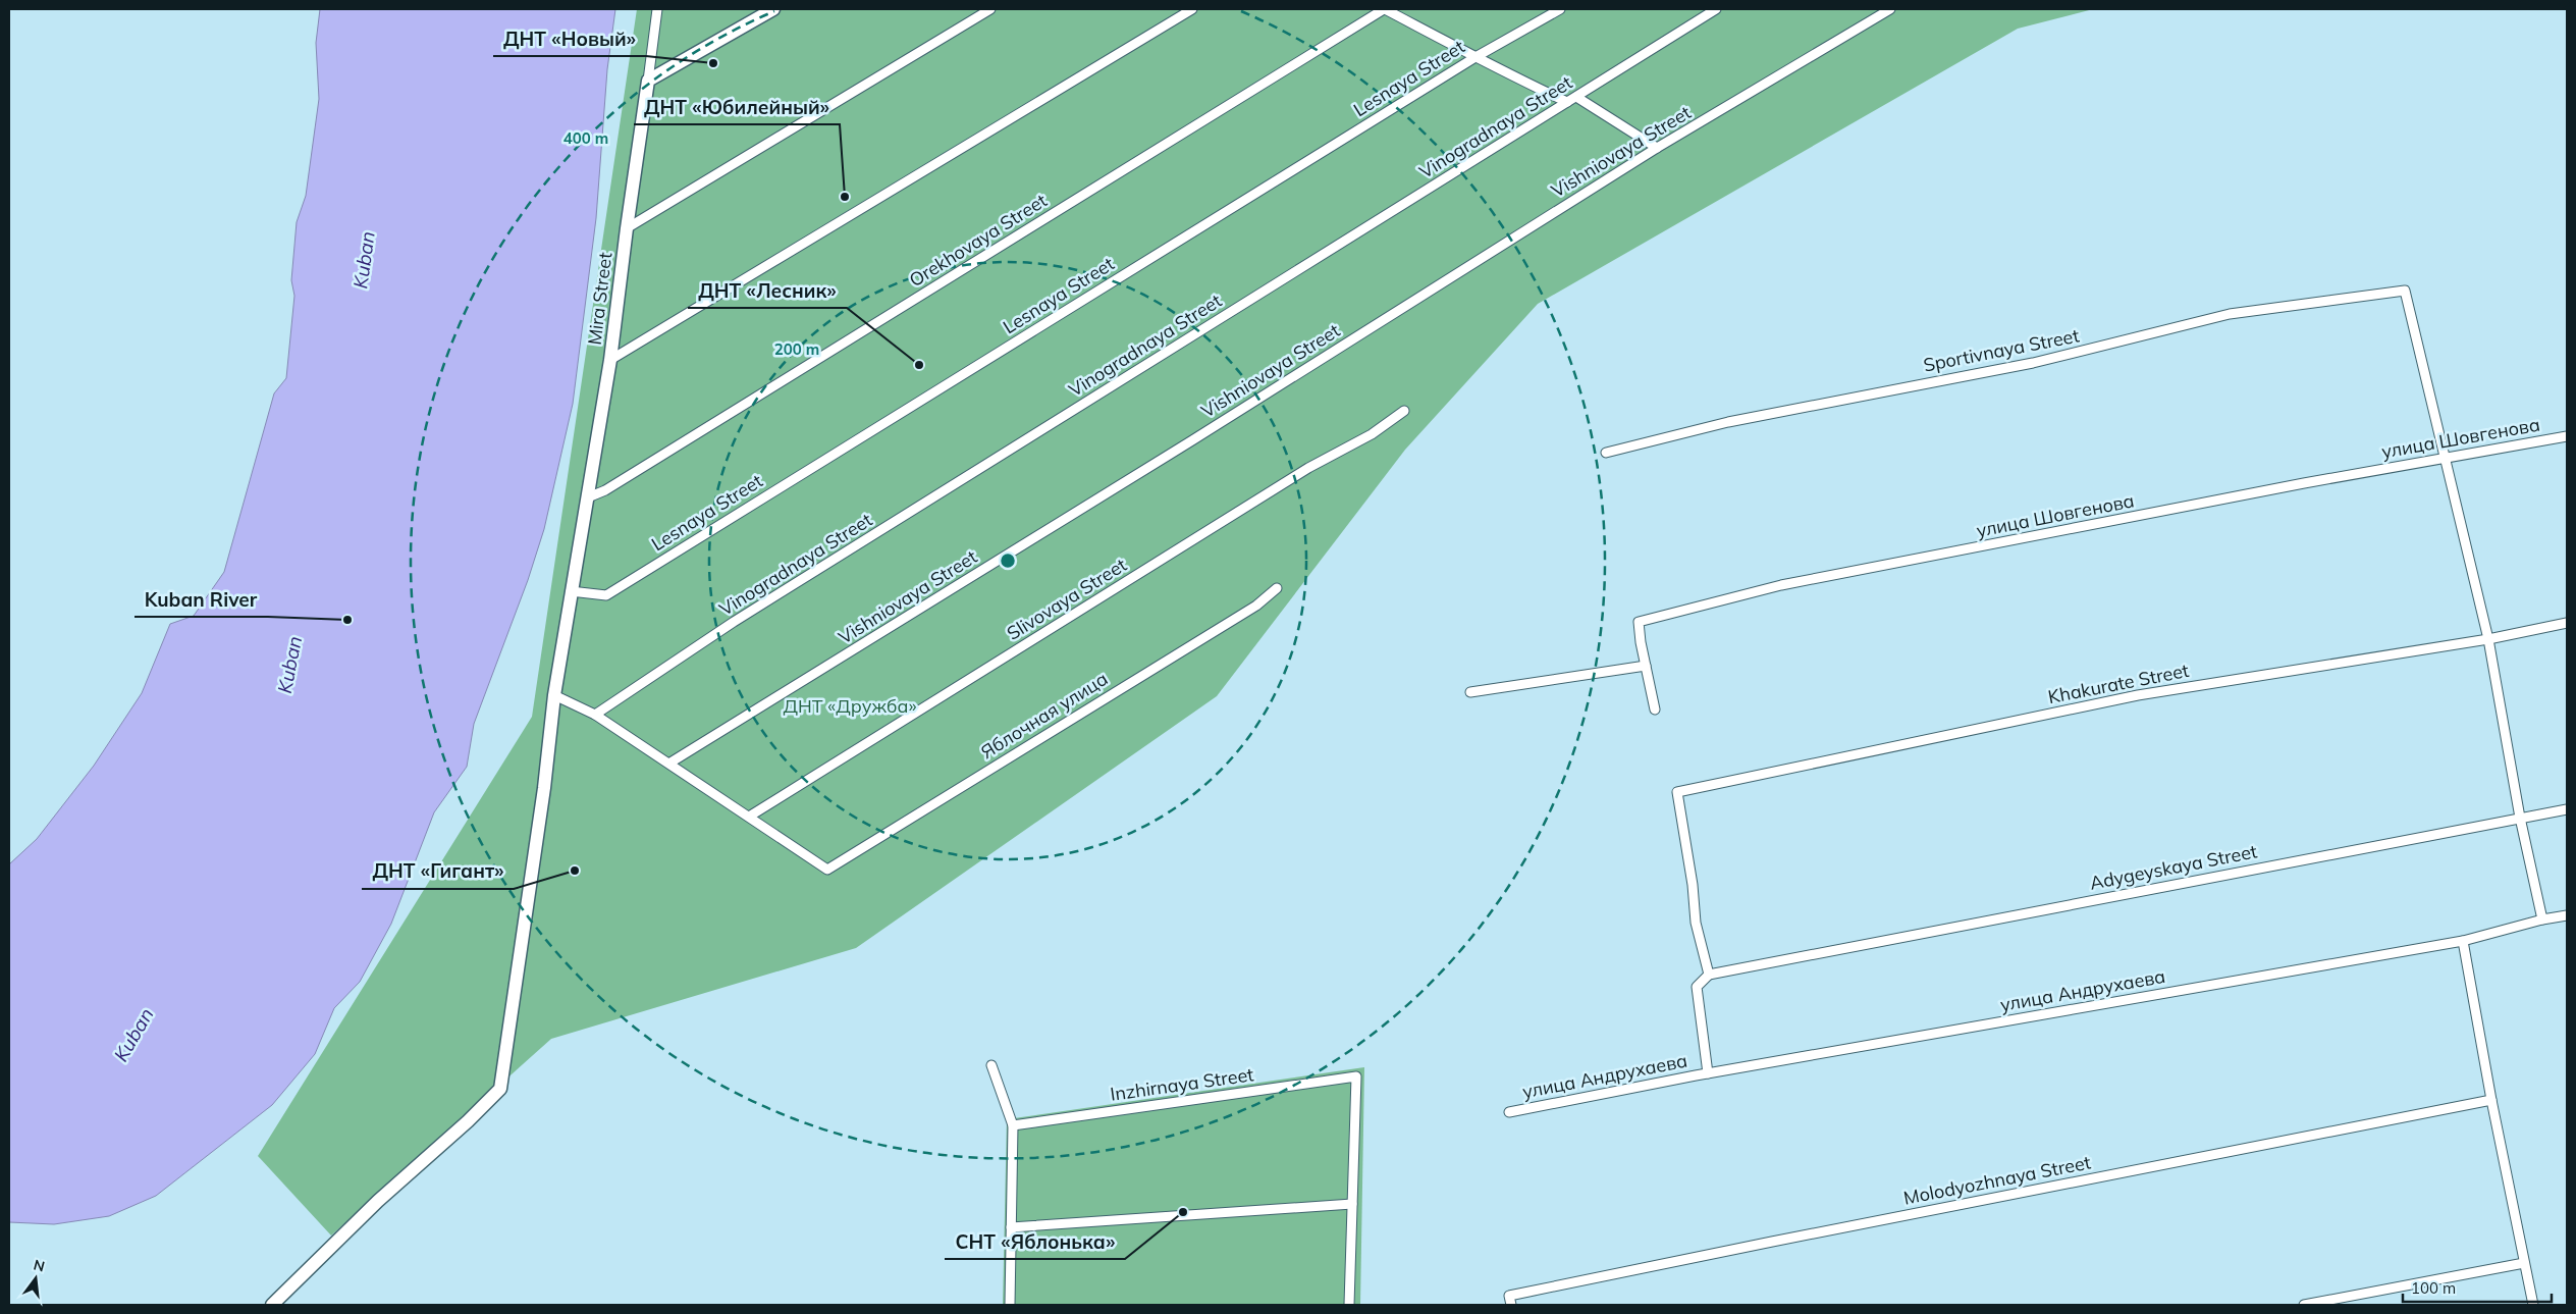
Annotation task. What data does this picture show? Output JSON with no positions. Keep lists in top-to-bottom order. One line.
{"streets":{"street":["Lesnaya Street","Vinogradnaya Street","Vishniovaya Street","Orekhovaya Street","Mira Street","Sportivnaya Street","улица Шовгенова","Slivovaya Street","Khakurate Street","Яблочная улица","Adygeyskaya Street","улица Андрухаева","Inzhirnaya Street","Molodyozhnaya Street"]},"crossings":[["Lesnaya Street","Mira Street"],["Orekhovaya Street","Mira Street"],["Sportivnaya Street","улица Шовгенова"],["Slivovaya Street","Яблочная улица"],["Khakurate Street","Adygeyskaya Street"],["Khakurate Street","улица Андрухаева"],["Adygeyskaya Street","улица Андрухаева"]],"water":["Kuban"],"parks":["ДНТ «Дружба»"],"places":["ДНТ «Новый»","ДНТ «Юбилейный»","ДНТ «Лесник»","Kuban River","ДНТ «Гигант»","СНТ «Яблонька»"],"scale_bar":"100 m","north":"top","rings":["400 m","200 m"]}
